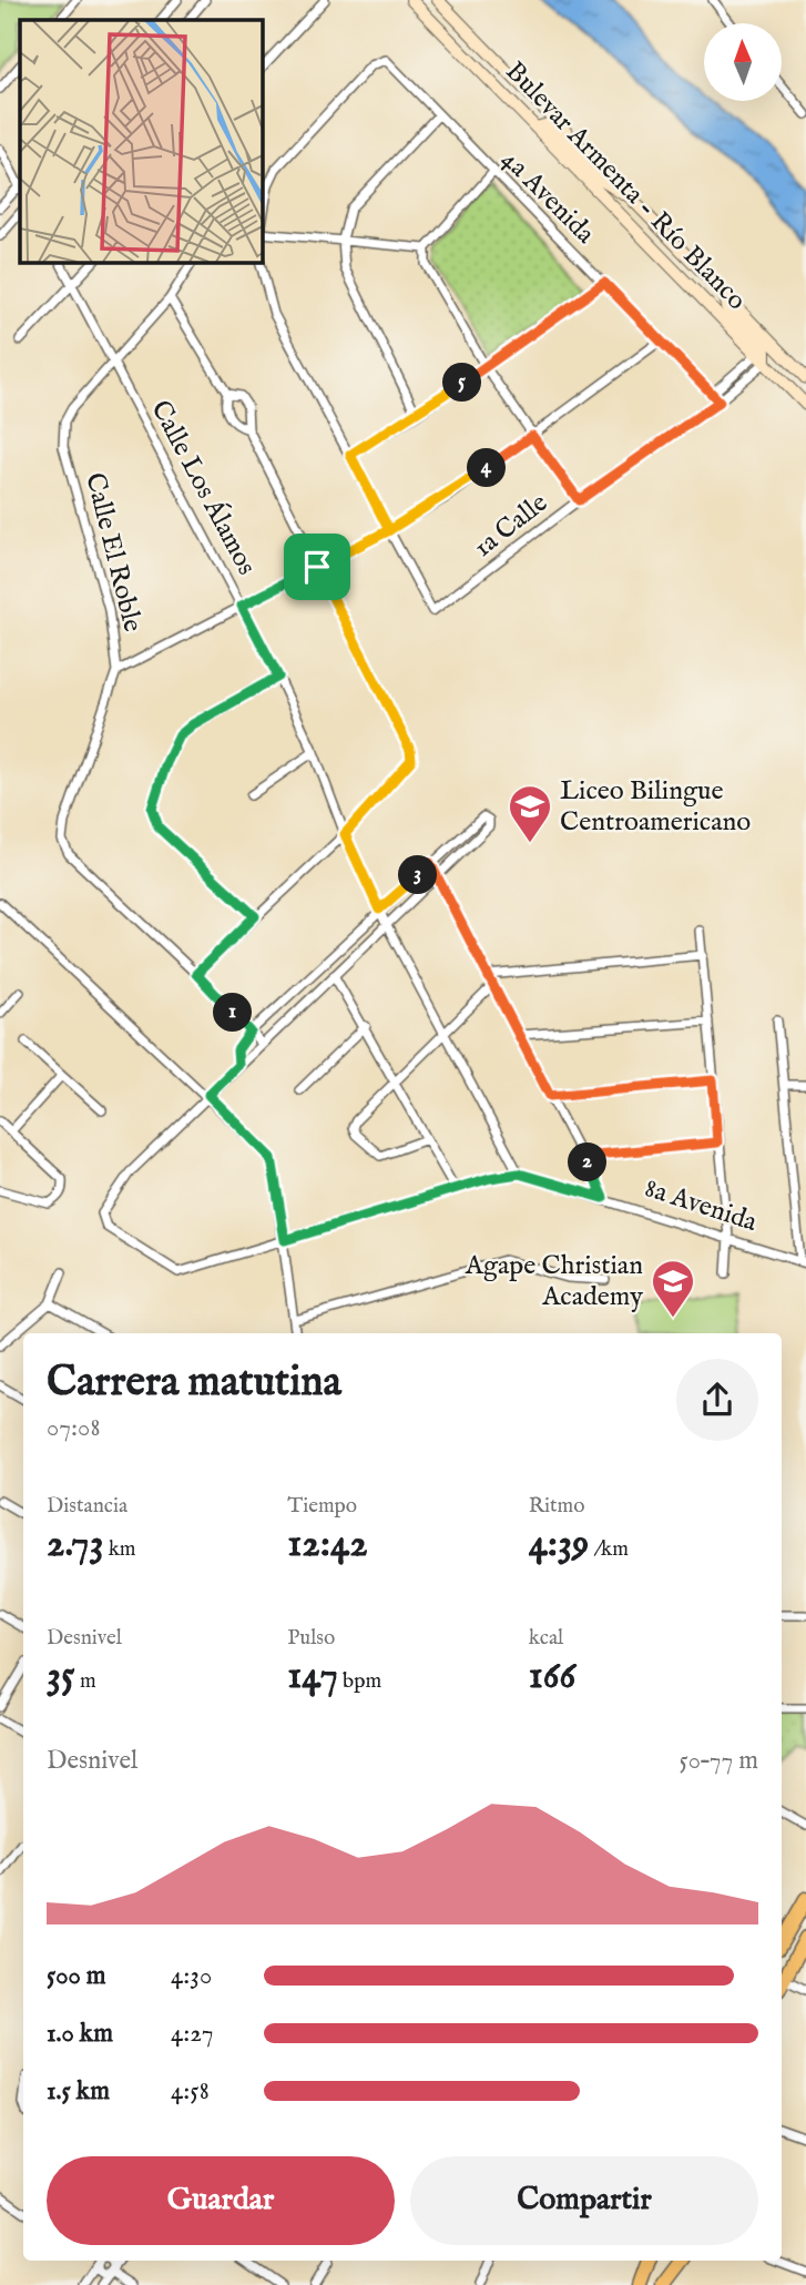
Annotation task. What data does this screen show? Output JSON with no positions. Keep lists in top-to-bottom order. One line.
{"streets":{"main road":["Bulevar Armenta - Río Blanco"],"street":["4a Avenida","Calle Los Álamos","1a Calle","Calle El Roble","8a Avenida"]},"crossings":[["Bulevar Armenta - Río Blanco","1a Calle"],["4a Avenida","1a Calle"],["Calle Los Álamos","Calle El Roble"],["Calle Los Álamos","8a Avenida"]],"places":{"school or university":["Liceo Bilingue Centroamericano","Agape Christian Academy"]},"north":"top","page":{"pins":["5","4","3","1","2"],"heading":["Carrera matutina","07:08"],"stats":[["Distancia","2.73 km"],["Tiempo","12:42"],["Ritmo","4:39 /km"],["Desnivel","35 m"],["Pulso","147 bpm"],["kcal","166"]],"chart":["Desnivel","50–77 m"],"list":[{"name":"500 m","note":"4:30"},{"name":"1.0 km","note":"4:27"},{"name":"1.5 km","note":"4:58"}],"buttons":["Guardar","Compartir"]}}
